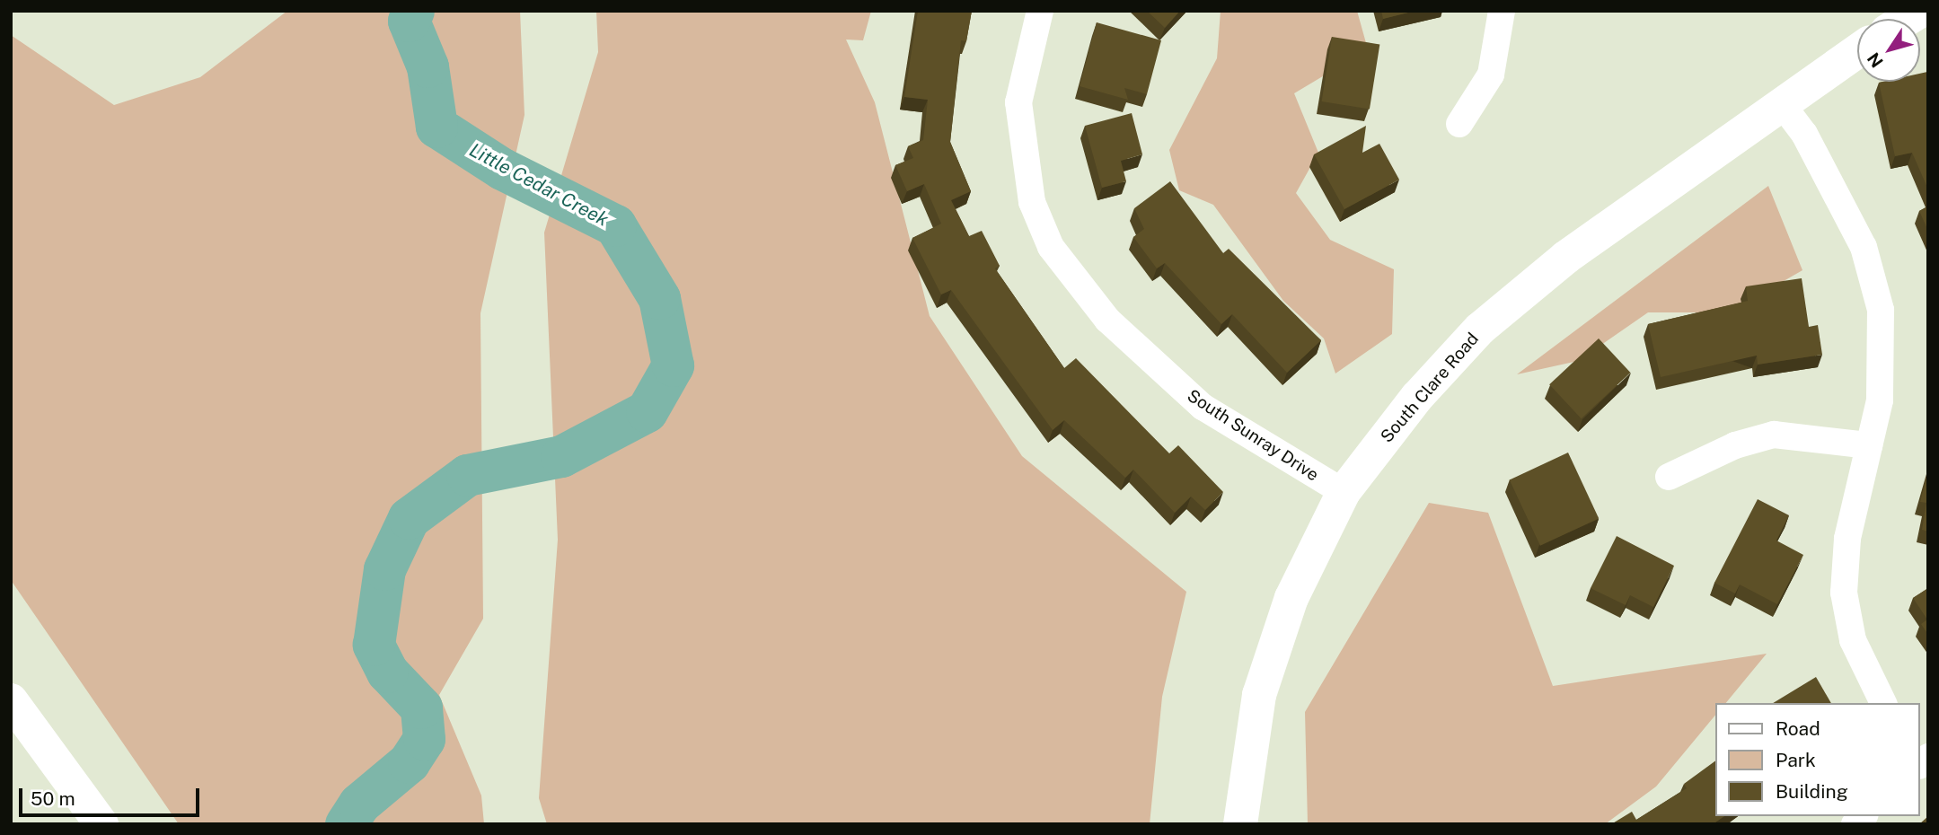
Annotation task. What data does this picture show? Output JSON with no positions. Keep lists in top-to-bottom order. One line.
{"streets":{"street":["South Clare Road","South Sunray Drive"]},"crossings":[["South Clare Road","South Sunray Drive"]],"water":["Little Cedar Creek"],"legend":["Road","Park","Building"],"scale_bar":"50 m","north":"bottom left"}
